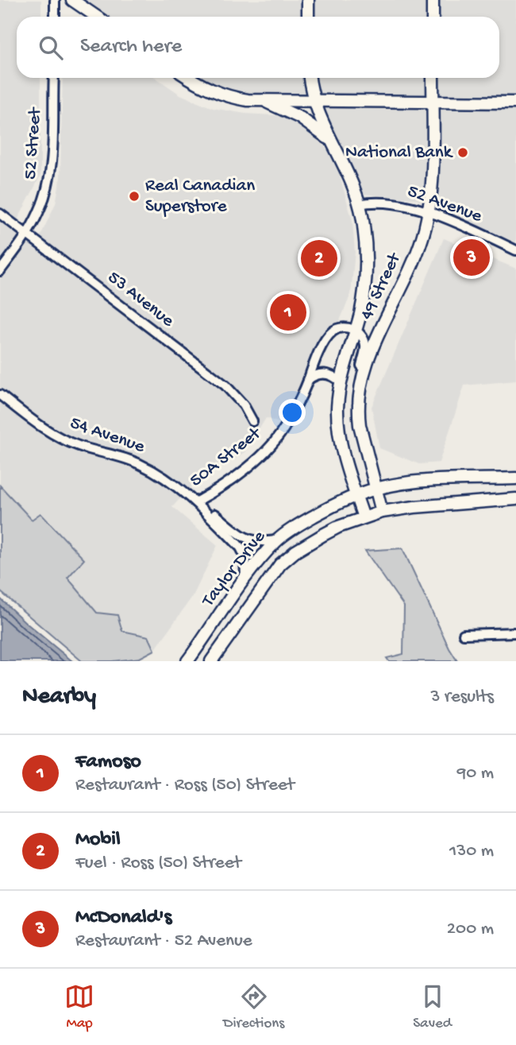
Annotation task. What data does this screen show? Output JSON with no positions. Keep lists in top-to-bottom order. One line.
{"streets":{"main road":["49 Street","Taylor Drive"],"street":["52 Street","52 Avenue","53 Avenue","54 Avenue","50A Street"]},"crossings":[["52 Street","53 Avenue"],["52 Avenue","49 Street"],["49 Street","Taylor Drive"],["54 Avenue","50A Street"]],"places":["National Bank","Real Canadian Superstore"],"page":{"search":"Search here","pins":["3","2","1"],"heading":["Nearby","3 results"],"list":[{"mark":"1","name":"Famoso","note":"Restaurant · Ross (50) Street","value":"90 m"},{"mark":"2","name":"Mobil","note":"Fuel · Ross (50) Street","value":"130 m"},{"mark":"3","name":"McDonald's","note":"Restaurant · 52 Avenue","value":"200 m"}],"nav":["Map","Directions","Saved"]}}
